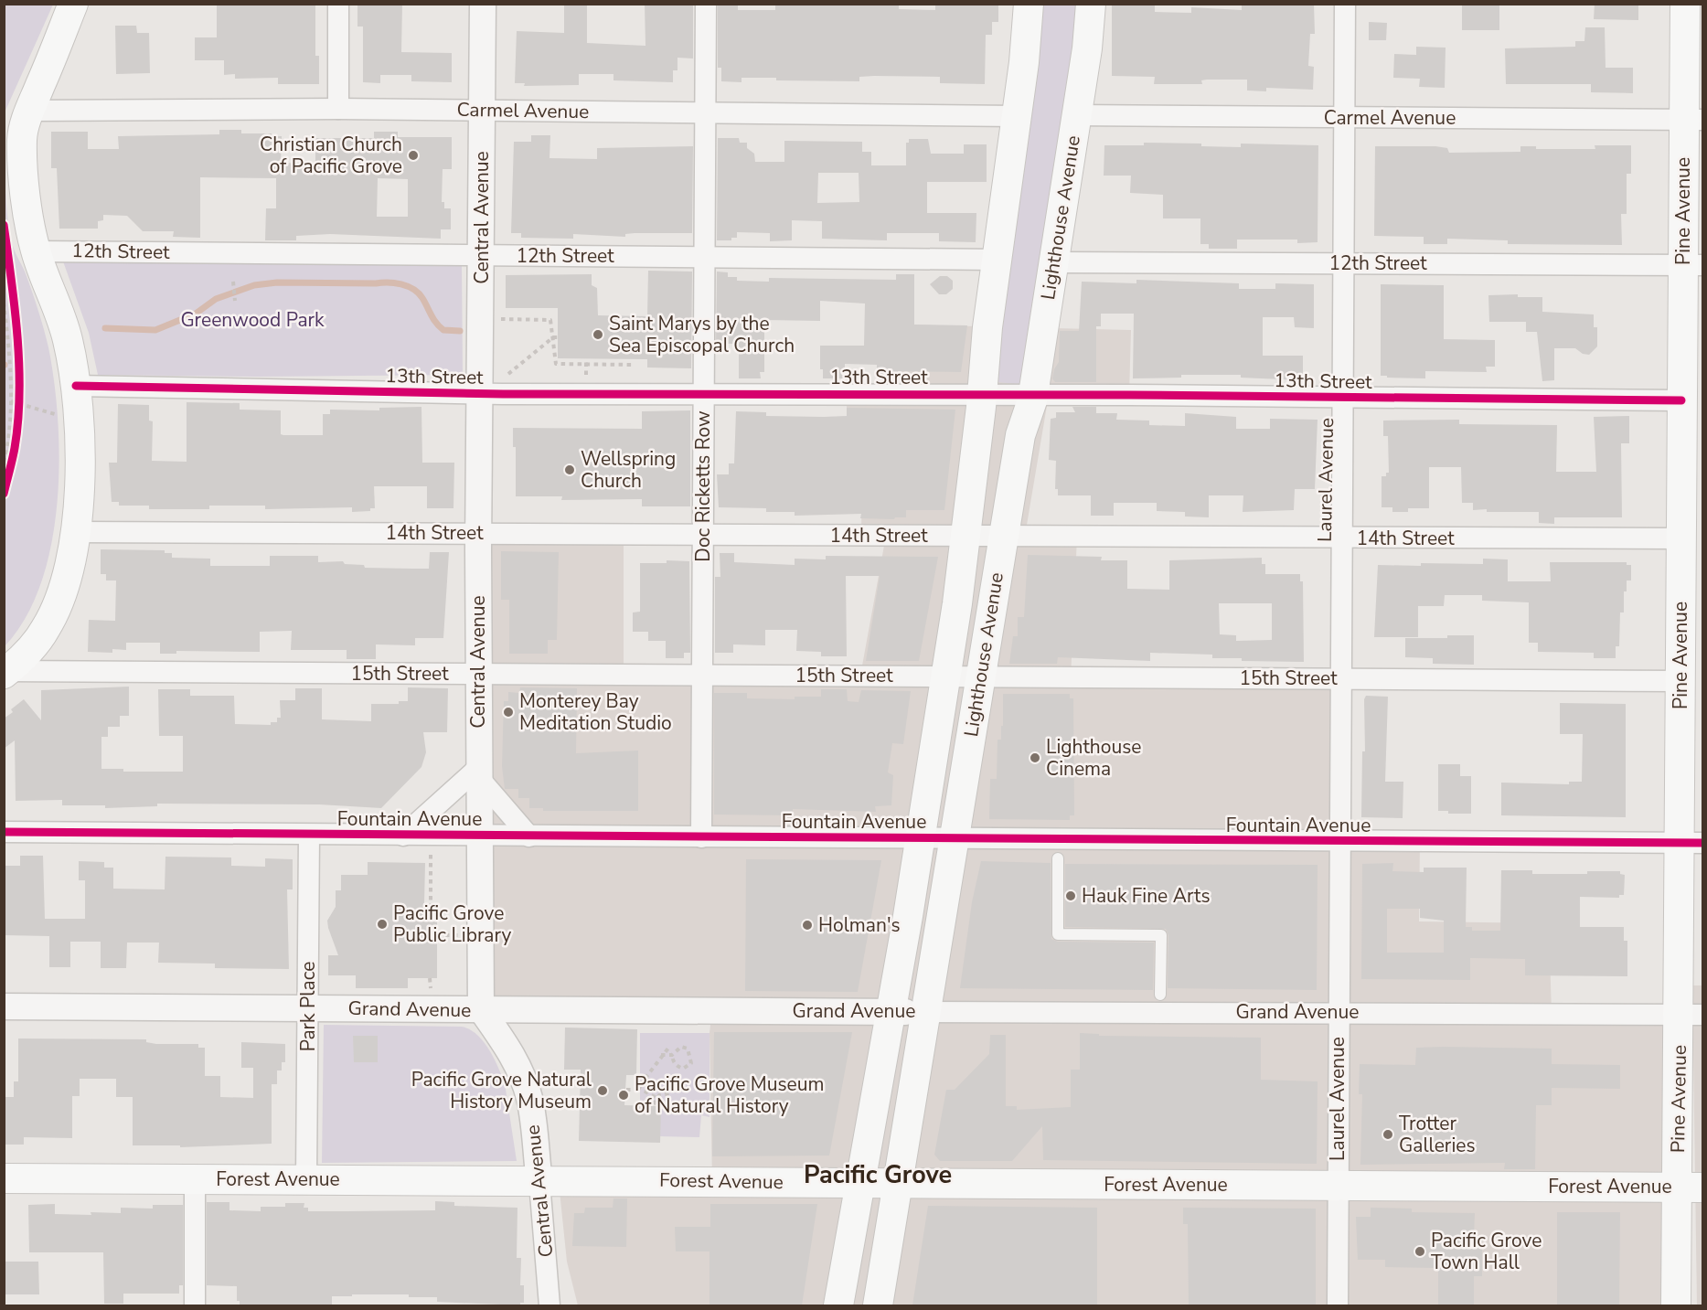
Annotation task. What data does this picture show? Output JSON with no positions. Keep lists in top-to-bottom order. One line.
{"streets":{"main road":["Pine Avenue","Lighthouse Avenue","Forest Avenue"],"street":["Carmel Avenue","Central Avenue","12th Street","13th Street","Laurel Avenue","Doc Ricketts Row","14th Street","15th Street","Fountain Avenue","Park Place","Grand Avenue"]},"crossings":[["Carmel Avenue","Pine Avenue"],["Carmel Avenue","Central Avenue"],["Carmel Avenue","Lighthouse Avenue"],["Carmel Avenue","Laurel Avenue"],["Carmel Avenue","Doc Ricketts Row"],["Pine Avenue","12th Street"],["Pine Avenue","13th Street"],["Pine Avenue","14th Street"],["Pine Avenue","15th Street"],["Pine Avenue","Fountain Avenue"],["Pine Avenue","Grand Avenue"],["Pine Avenue","Forest Avenue"],["Central Avenue","12th Street"],["Central Avenue","13th Street"],["Central Avenue","14th Street"],["Central Avenue","15th Street"],["Central Avenue","Fountain Avenue"],["Central Avenue","Grand Avenue"],["Central Avenue","Forest Avenue"],["Lighthouse Avenue","12th Street"],["Lighthouse Avenue","13th Street"],["Lighthouse Avenue","14th Street"],["Lighthouse Avenue","15th Street"],["Lighthouse Avenue","Fountain Avenue"],["Lighthouse Avenue","Grand Avenue"],["Lighthouse Avenue","Forest Avenue"],["12th Street","Laurel Avenue"],["12th Street","Doc Ricketts Row"],["13th Street","Laurel Avenue"],["13th Street","Doc Ricketts Row"],["Laurel Avenue","14th Street"],["Laurel Avenue","15th Street"],["Laurel Avenue","Fountain Avenue"],["Laurel Avenue","Grand Avenue"],["Laurel Avenue","Forest Avenue"],["Doc Ricketts Row","14th Street"],["Doc Ricketts Row","15th Street"],["Doc Ricketts Row","Fountain Avenue"],["Fountain Avenue","Park Place"],["Park Place","Grand Avenue"],["Park Place","Forest Avenue"]],"districts":["Pacific Grove"],"parks":["Greenwood Park"],"places":["Christian Church of Pacific Grove","Saint Marys by the Sea Episcopal Church","Wellspring Church","Monterey Bay Meditation Studio","Lighthouse Cinema","Hauk Fine Arts","Pacific Grove Public Library","Holman's","Pacific Grove Natural History Museum","Pacific Grove Museum of Natural History","Trotter Galleries","Pacific Grove Town Hall"]}
